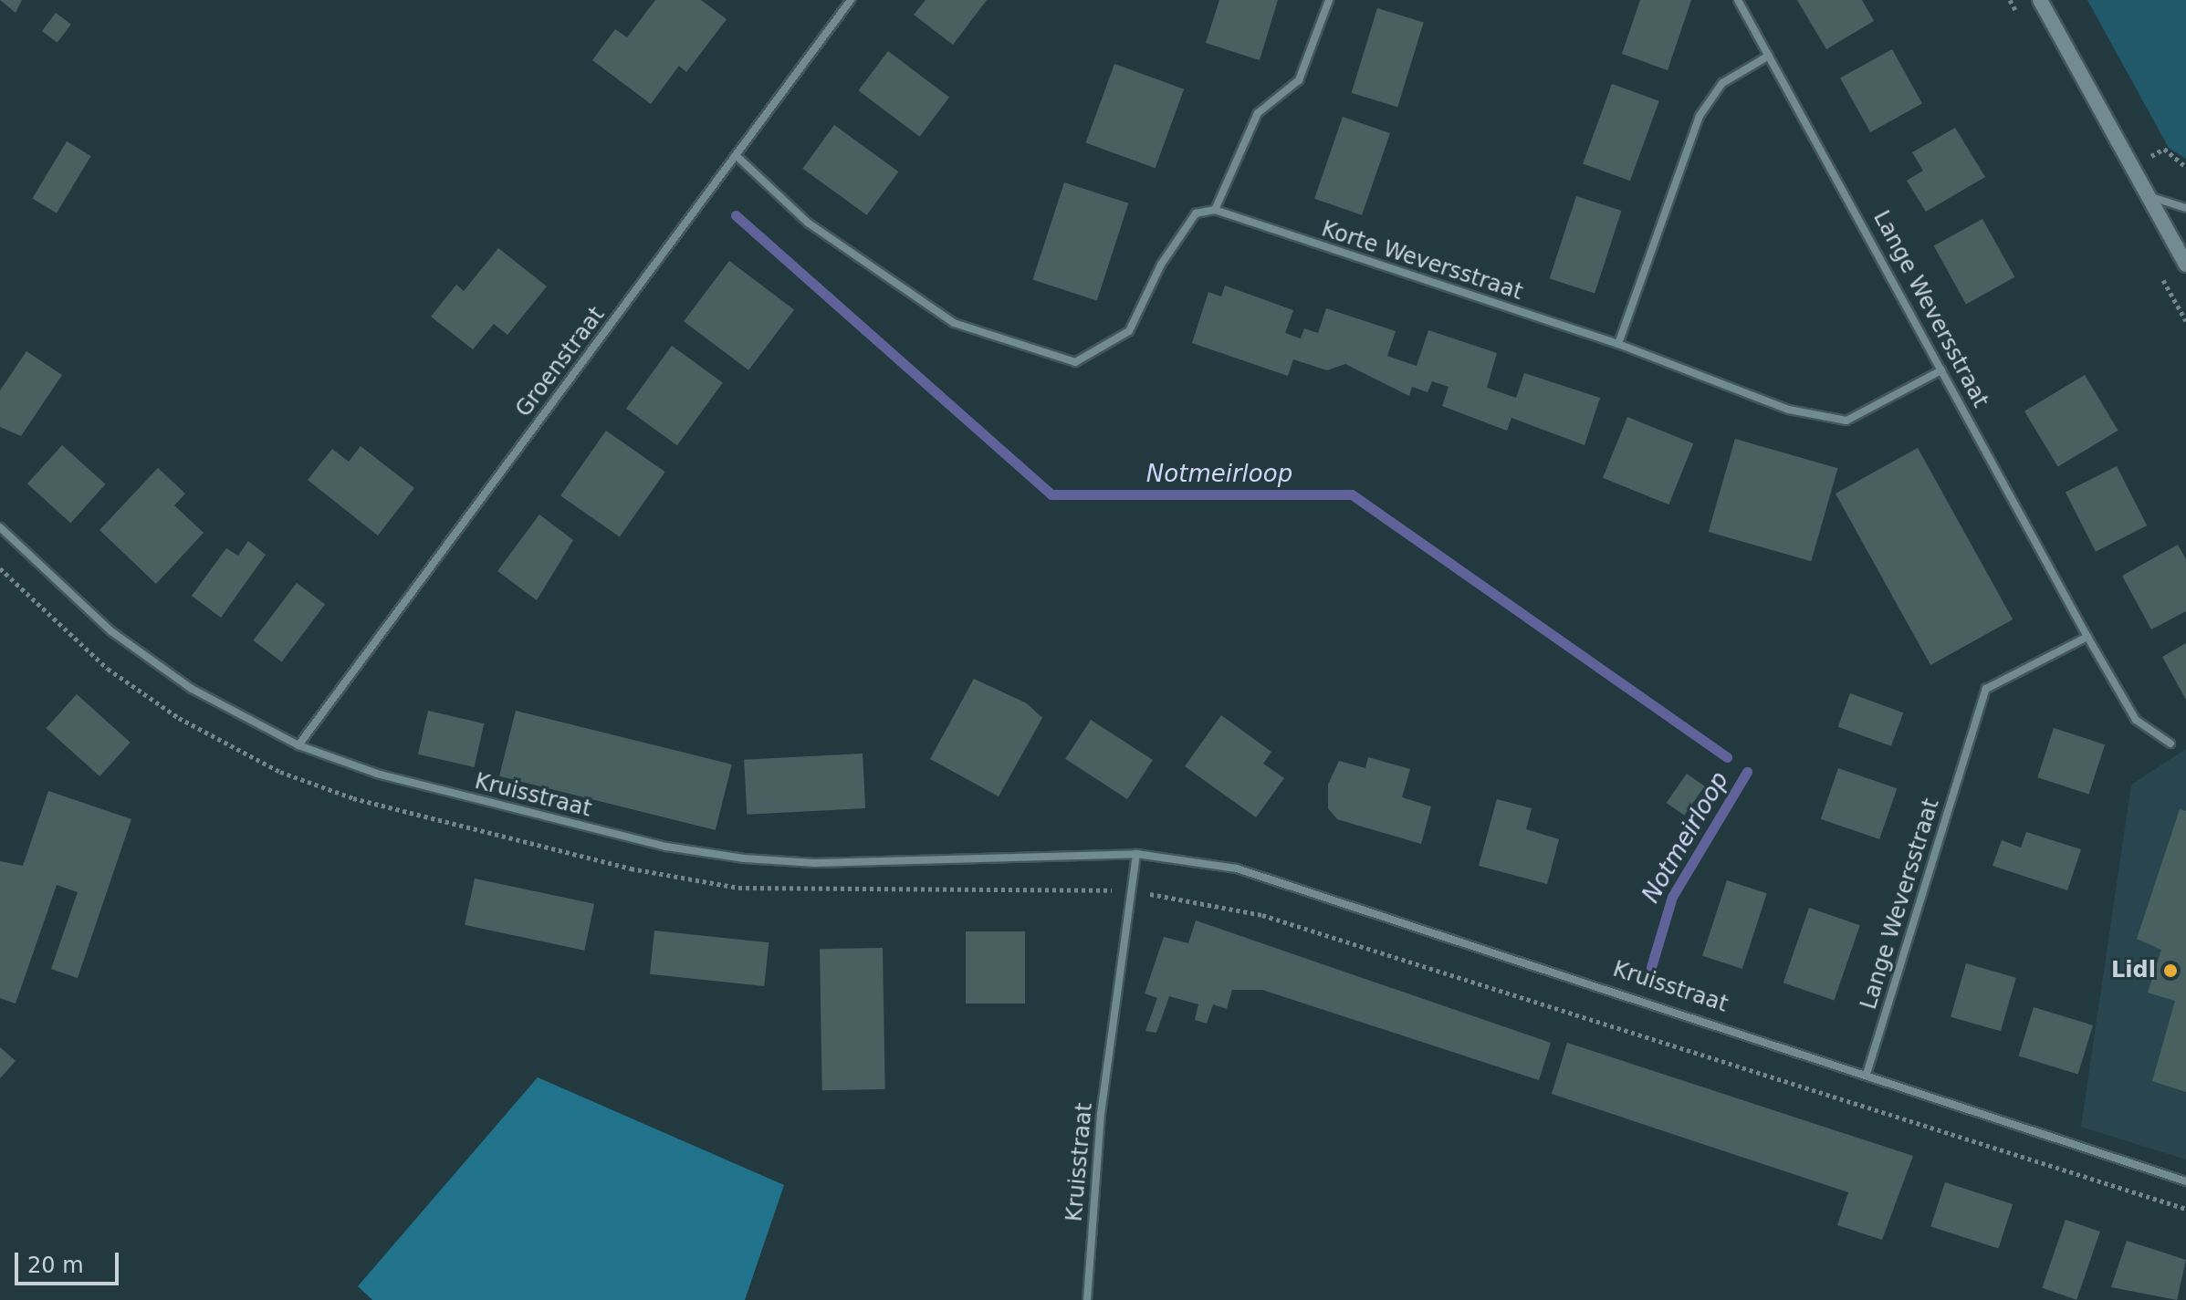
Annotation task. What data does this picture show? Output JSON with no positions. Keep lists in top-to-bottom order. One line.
{"streets":{"street":["Korte Weversstraat","Lange Weversstraat","Groenstraat","Kruisstraat"]},"crossings":[["Korte Weversstraat","Lange Weversstraat"],["Lange Weversstraat","Kruisstraat"],["Groenstraat","Kruisstraat"]],"water":["Notmeirloop"],"places":["Lidl"],"scale_bar":"20 m"}
